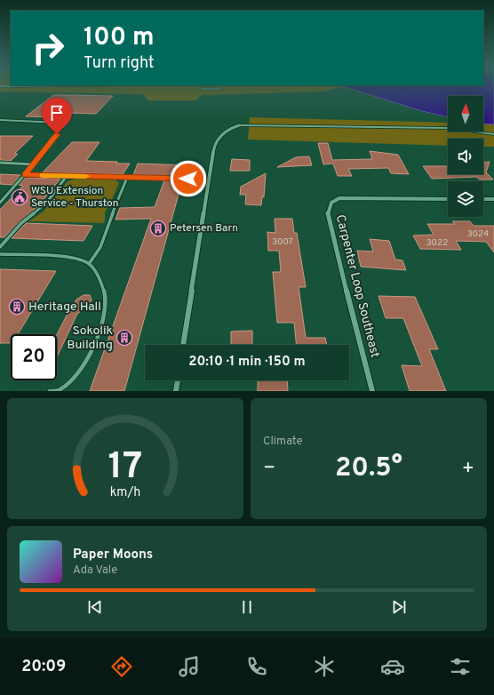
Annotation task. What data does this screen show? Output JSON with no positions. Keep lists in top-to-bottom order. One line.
{"streets":{"street":["Carpenter Loop Southeast"]},"places":{"public building":["WSU Extension Service - Thurston"],"building":["Petersen Barn","Heritage Hall","Sokolik Building"]},"house_numbers":["3024","3007","3022"],"north":"top","page":{"turn":["100 m","Turn right"],"limit":"20","trip":"20:10 · 1 min · 150 m","tile":"Climate","heat":["−","20.5°","+"],"song":["Paper Moons","Ada Vale"],"tabs":"20:09","gauge":["17","km/h"]}}
